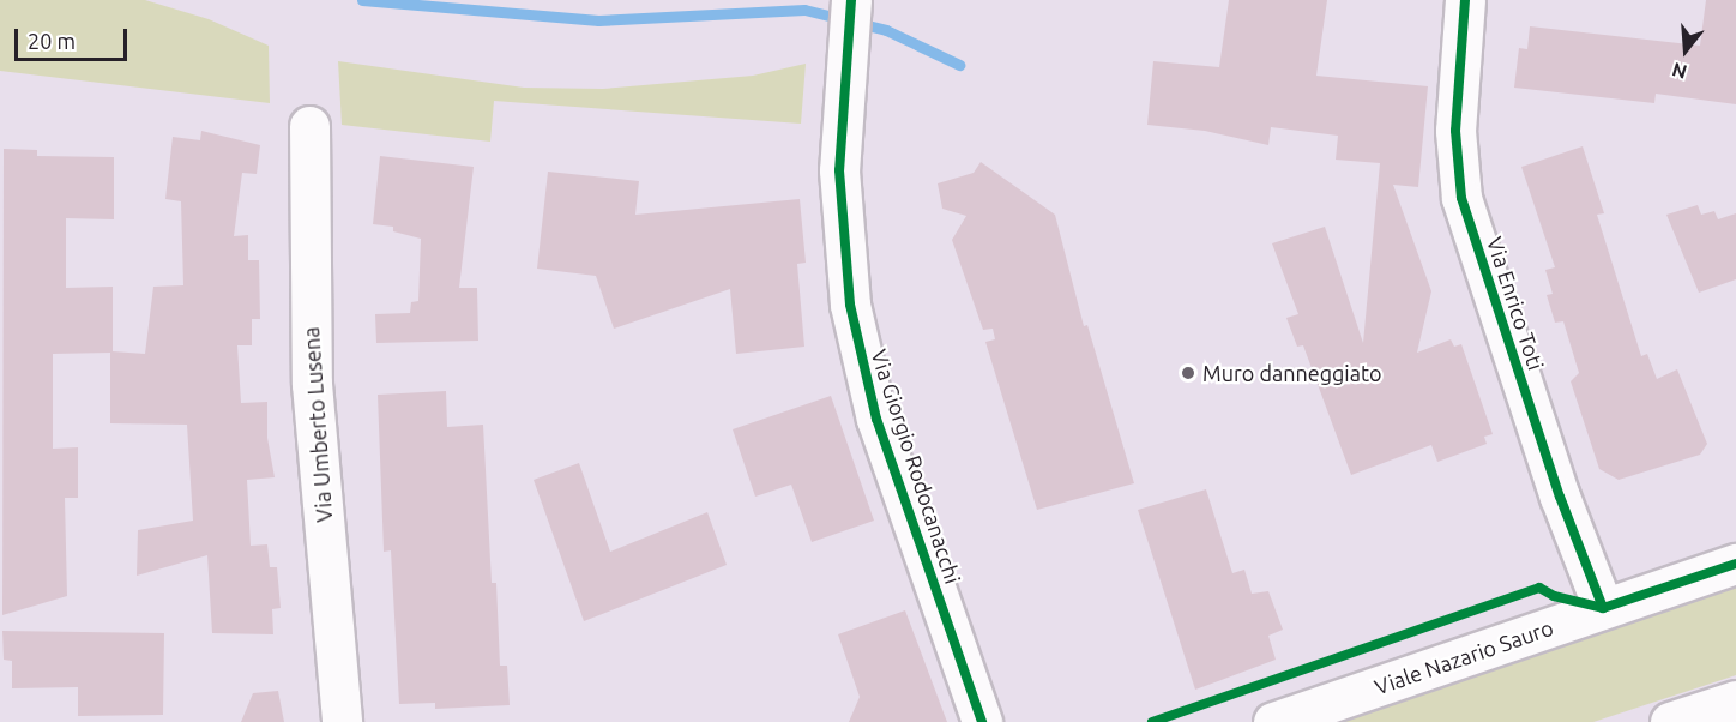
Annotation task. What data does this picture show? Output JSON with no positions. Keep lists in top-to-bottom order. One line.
{"streets":{"street":["Via Enrico Toti","Via Umberto Lusena","Via Giorgio Rodocanacchi","Viale Nazario Sauro"]},"crossings":[["Via Enrico Toti","Viale Nazario Sauro"]],"places":["Muro danneggiato"],"scale_bar":"20 m","north":"bottom"}
